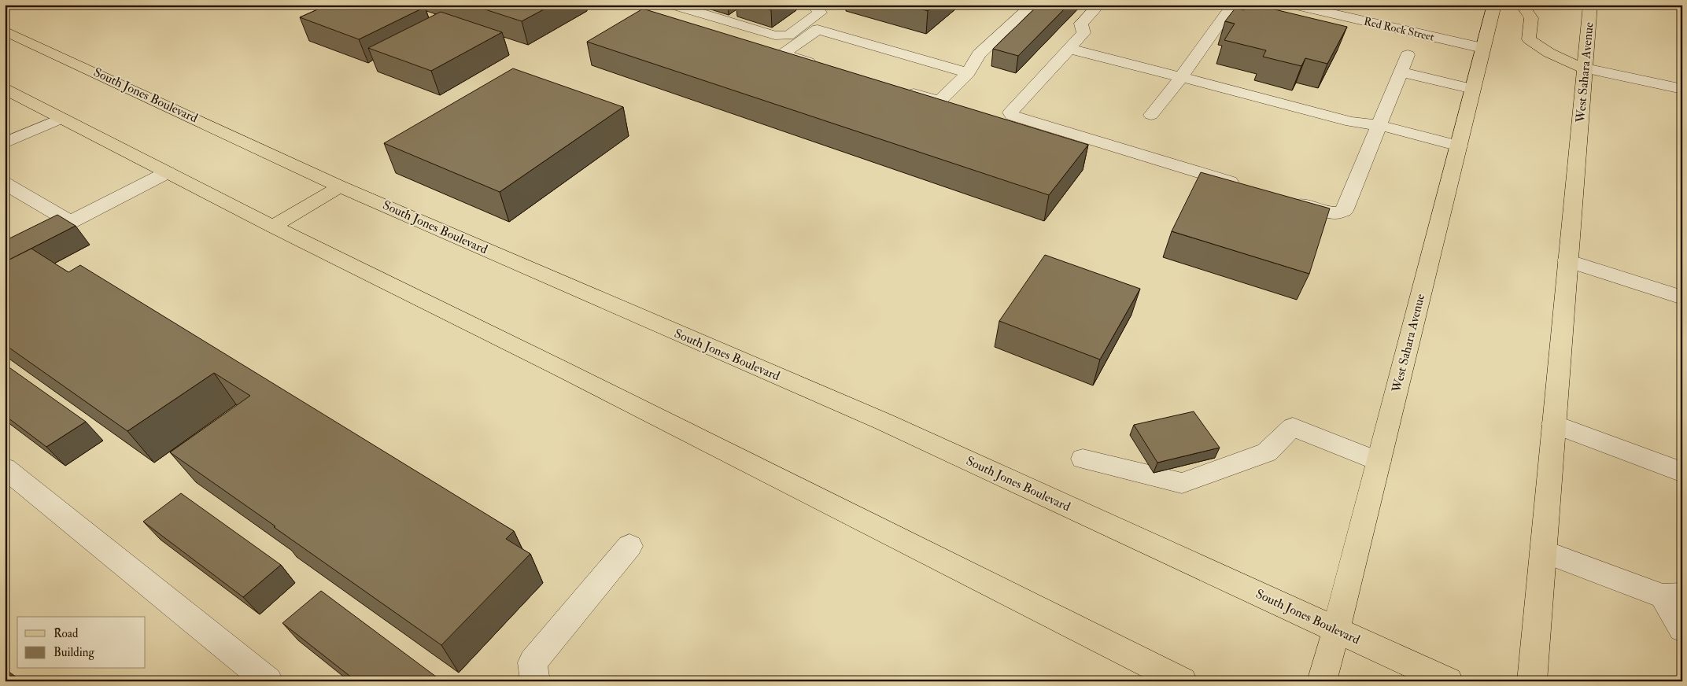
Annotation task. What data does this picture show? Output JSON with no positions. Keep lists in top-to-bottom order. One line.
{"streets":{"main road":["West Sahara Avenue","South Jones Boulevard"],"street":["Red Rock Street"]},"crossings":[["Red Rock Street","West Sahara Avenue"],["West Sahara Avenue","South Jones Boulevard"]],"legend":["Road","Building"]}
